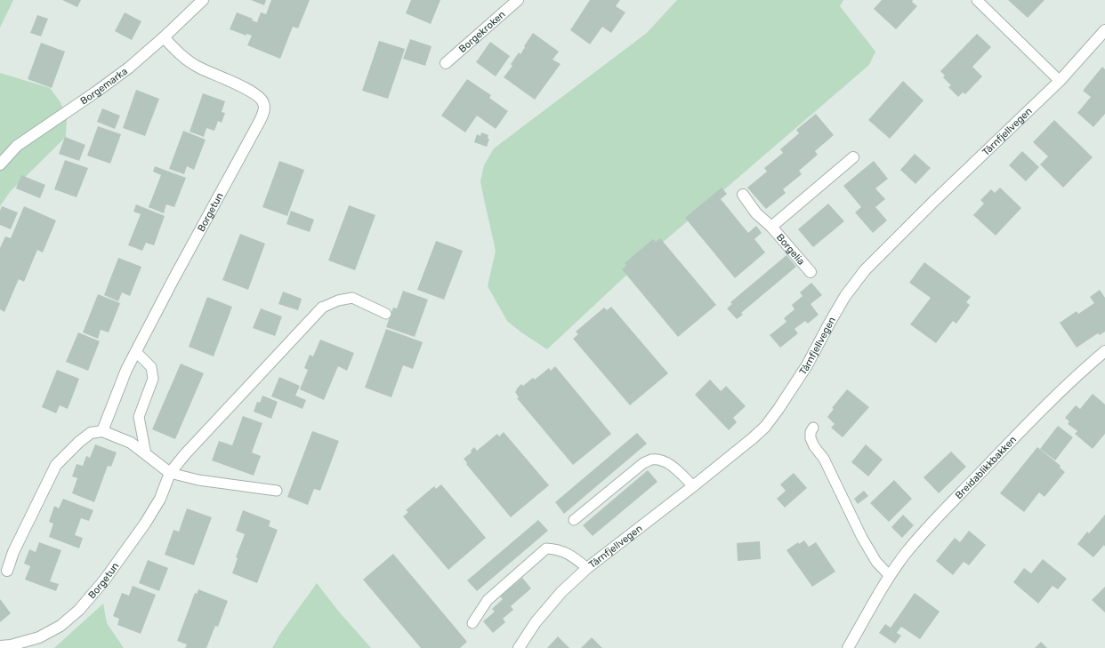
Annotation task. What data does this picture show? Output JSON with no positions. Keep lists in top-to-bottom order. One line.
{"streets":{"street":["Borgekroken","Borgemarka","Tårnfjellvegen","Borgetun","Borgelia","Breidablikkbakken"]},"crossings":[["Borgemarka","Borgetun"]]}
